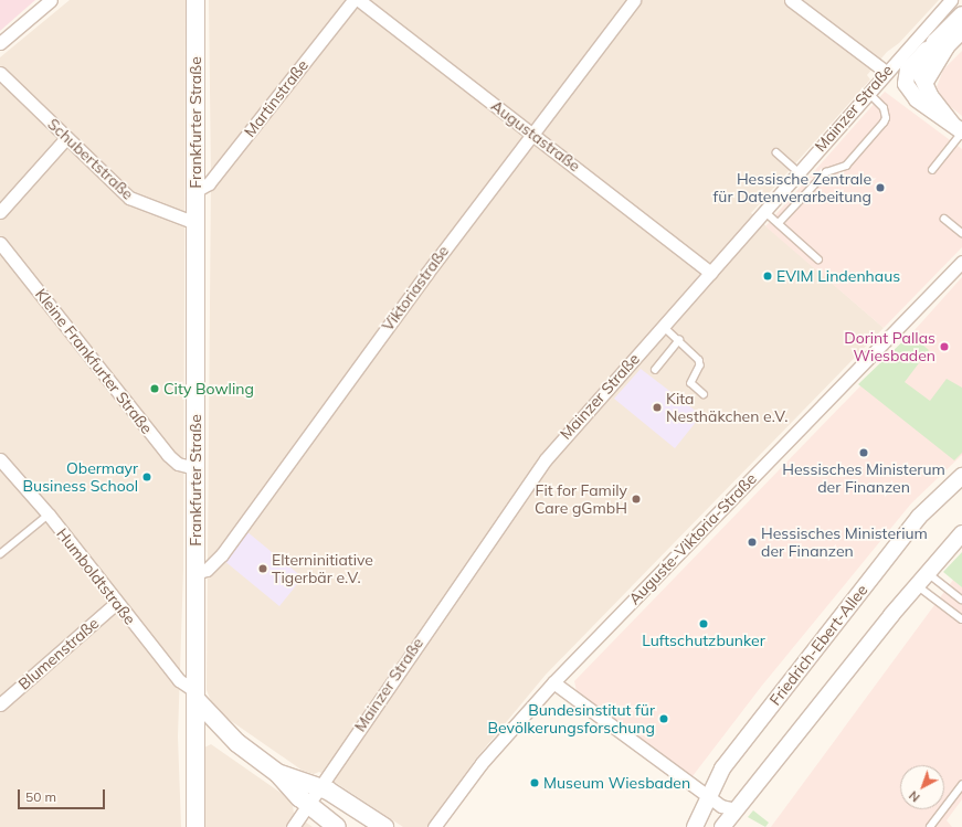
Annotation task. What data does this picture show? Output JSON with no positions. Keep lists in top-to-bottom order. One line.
{"streets":{"main road":["Frankfurter Straße"],"street":["Martinstraße","Mainzer Straße","Augustastraße","Schubertstraße","Viktoriastraße","Kleine Frankfurter Straße","Auguste-Viktoria-Straße","Humboldtstraße","Friedrich-Ebert-Allee","Blumenstraße"]},"crossings":[["Martinstraße","Frankfurter Straße"],["Mainzer Straße","Augustastraße"],["Frankfurter Straße","Schubertstraße"],["Frankfurter Straße","Viktoriastraße"],["Frankfurter Straße","Kleine Frankfurter Straße"],["Frankfurter Straße","Humboldtstraße"],["Augustastraße","Viktoriastraße"],["Humboldtstraße","Blumenstraße"]],"places":["Hessische Zentrale für Datenverarbeitung","EVIM Lindenhaus","Dorint Pallas Wiesbaden","City Bowling","Kita Nesthäkchen e.V.","Hessisches Ministerum der Finanzen","Obermayr Business School","Fit for Family Care gGmbH","Hessisches Ministerium der Finanzen","Elterninitiative Tigerbär e.V.","Luftschutzbunker","Bundesinstitut für Bevölkerungsforschung","Museum Wiesbaden"],"scale_bar":"50 m","north":"bottom left"}
